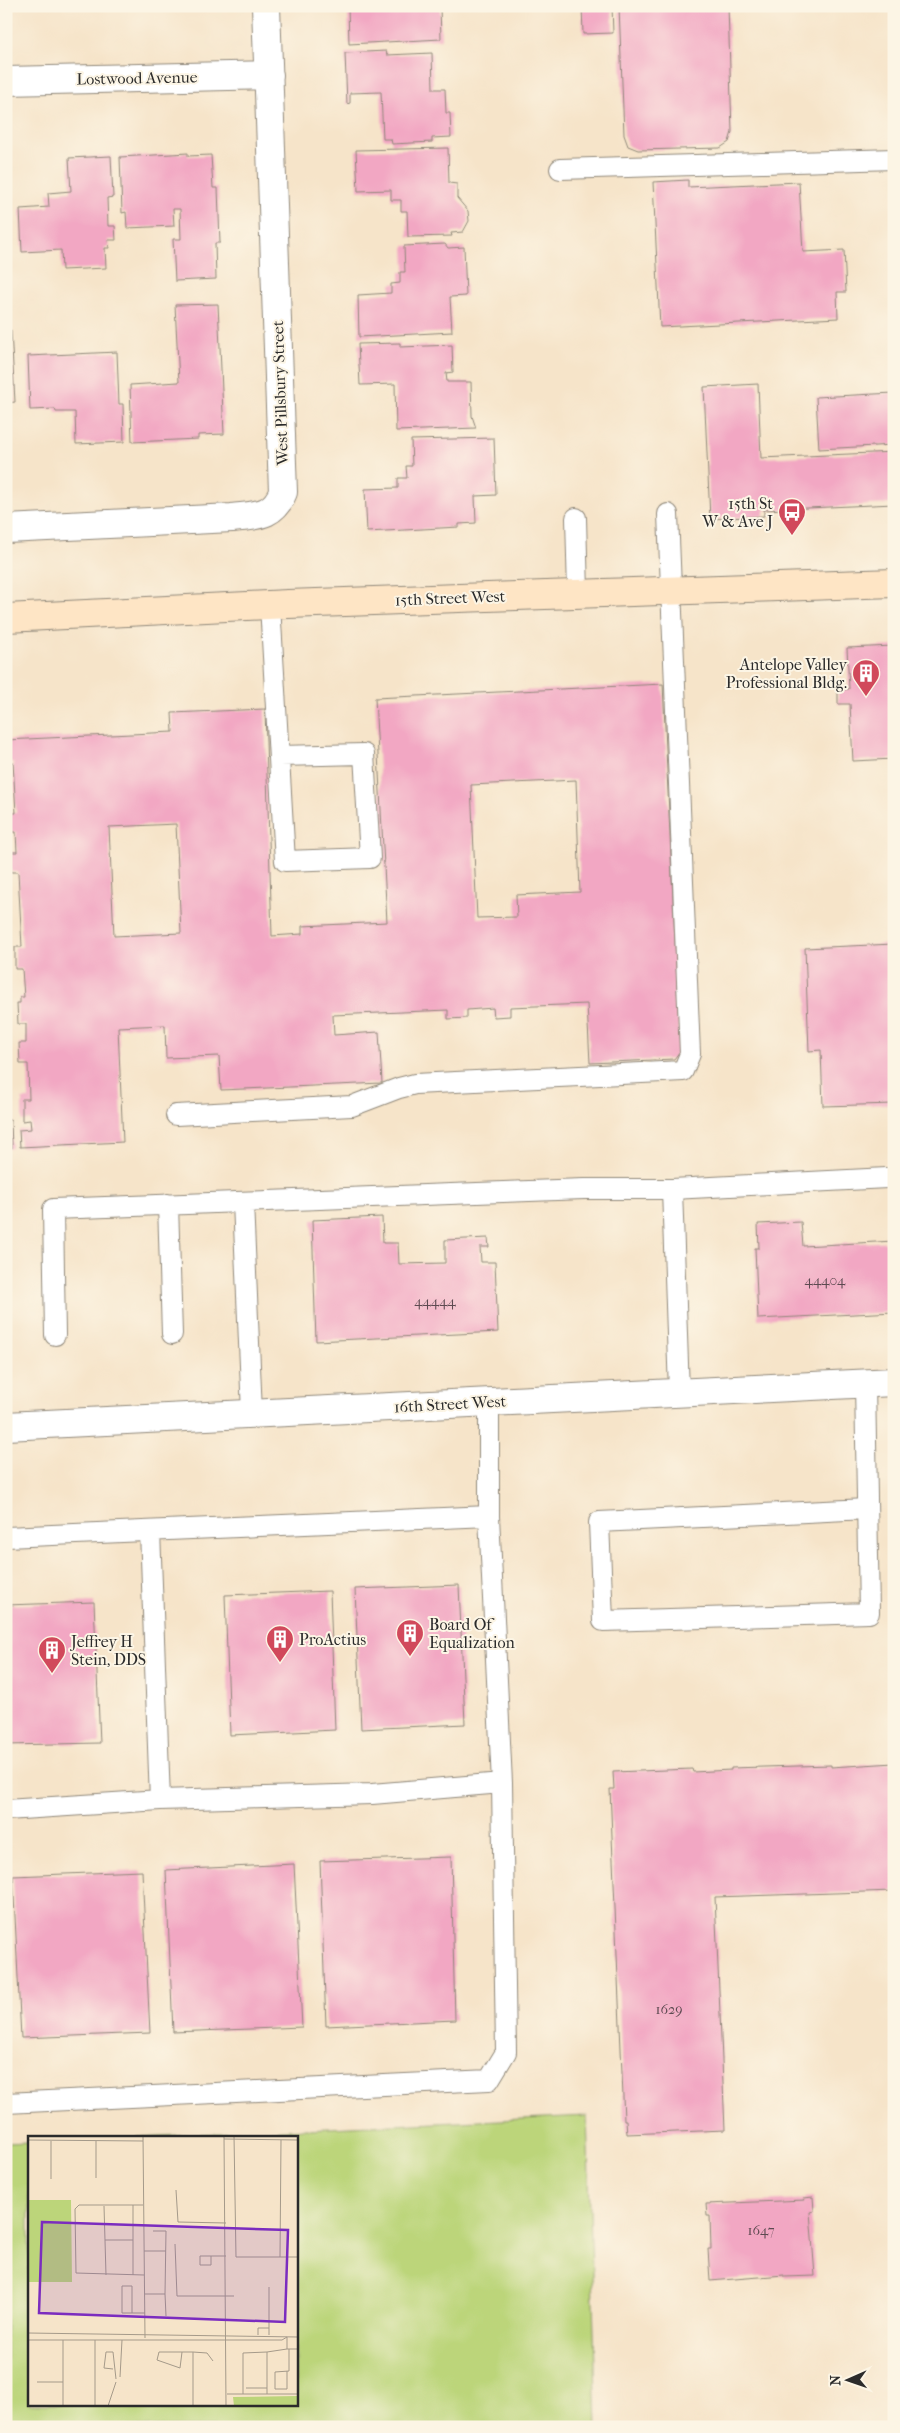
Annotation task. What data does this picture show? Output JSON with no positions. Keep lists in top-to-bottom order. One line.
{"streets":{"street":["Lostwood Avenue","West Pillsbury Street","15th Street West","16th Street West"]},"crossings":[["Lostwood Avenue","West Pillsbury Street"]],"places":{"bus stop":["15th St W & Ave J"],"building":["Antelope Valley Professional Bldg.","Board Of Equalization","ProActius","Jeffrey H Stein, DDS"]},"house_numbers":["44404","44444","1629","1647"],"north":"left"}
